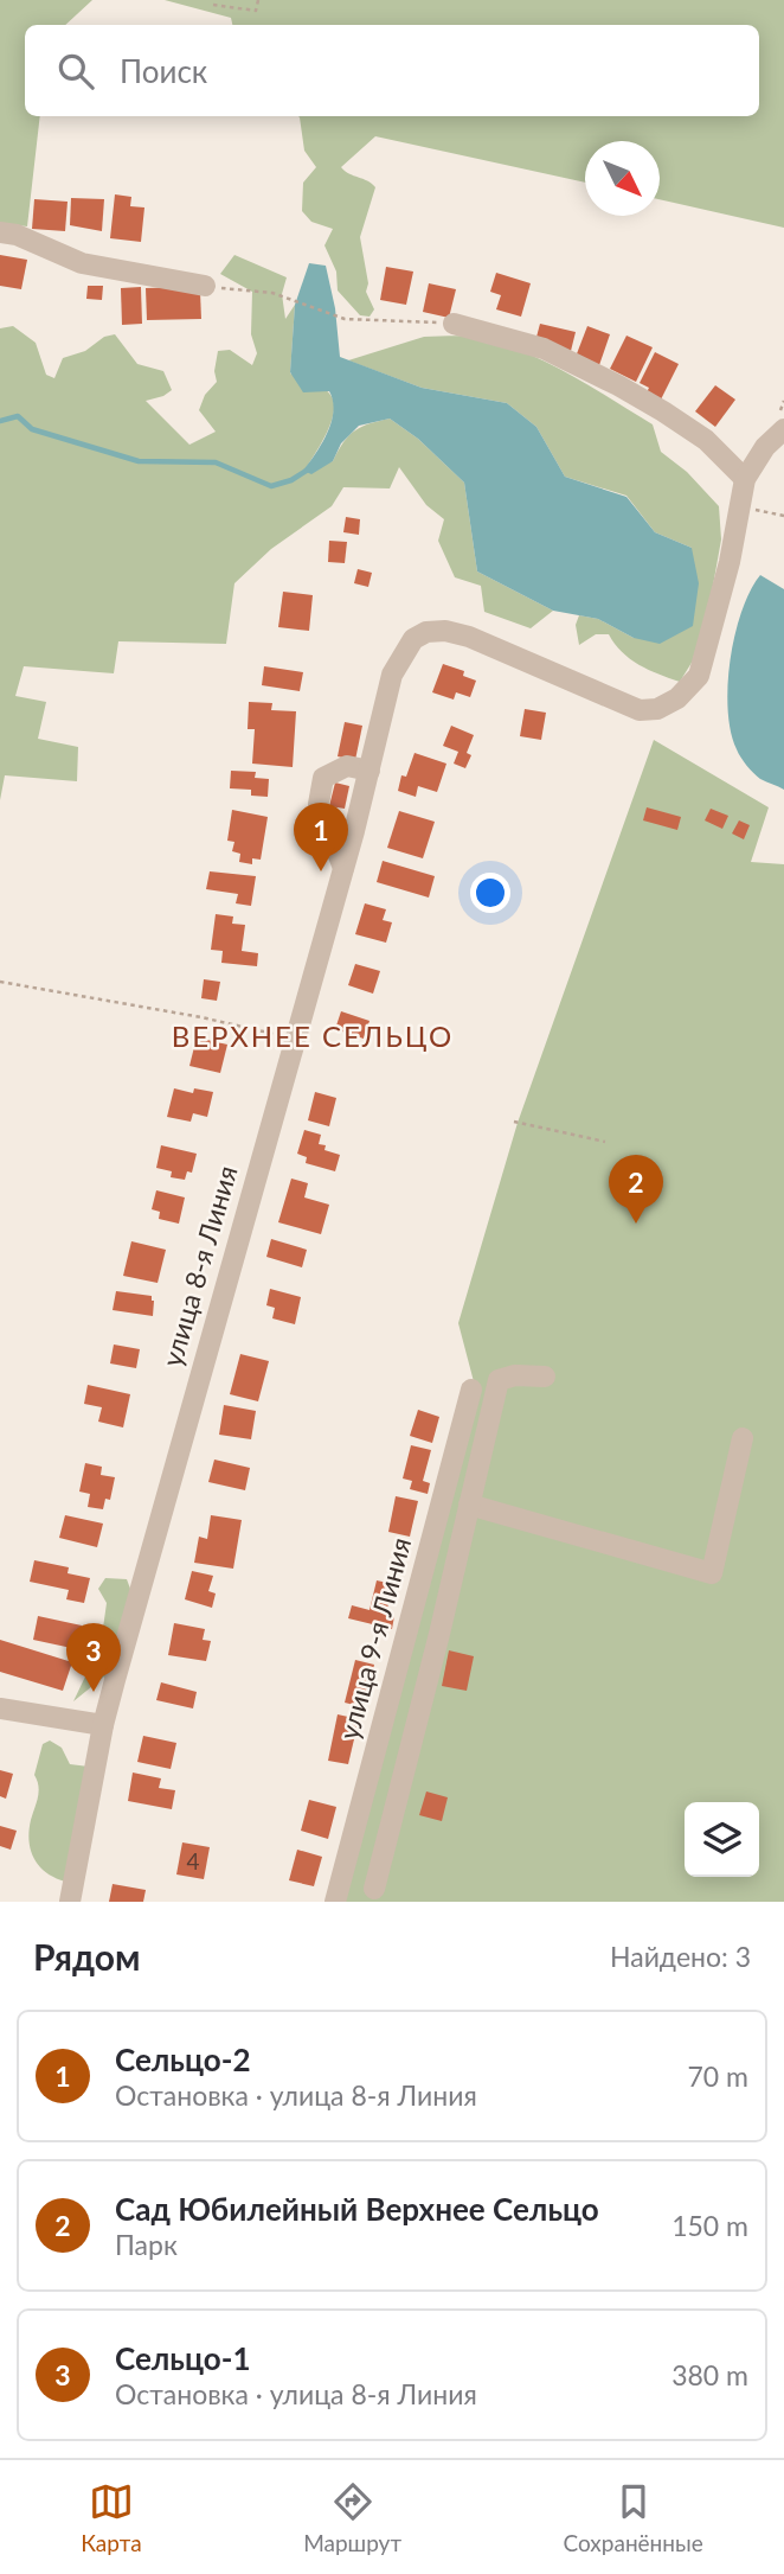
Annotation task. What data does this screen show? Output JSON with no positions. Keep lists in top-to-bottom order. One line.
{"streets":{"street":["улица 8-я Линия","улица 9-я Линия"]},"districts":["ВЕРХНЕЕ СЕЛЬЦО"],"house_numbers":["4"],"north":"bottom right","page":{"search":"Поиск","pins":["1","2","3"],"heading":["Рядом","Найдено: 3"],"list":[{"mark":"1","name":"Сельцо-2","note":"Остановка · улица 8-я Линия","value":"70 m"},{"mark":"2","name":"Сад Юбилейный Верхнее Сельцо","note":"Парк","value":"150 m"},{"mark":"3","name":"Сельцо-1","note":"Остановка · улица 8-я Линия","value":"380 m"}],"nav":["Карта","Маршрут","Сохранённые"]}}
